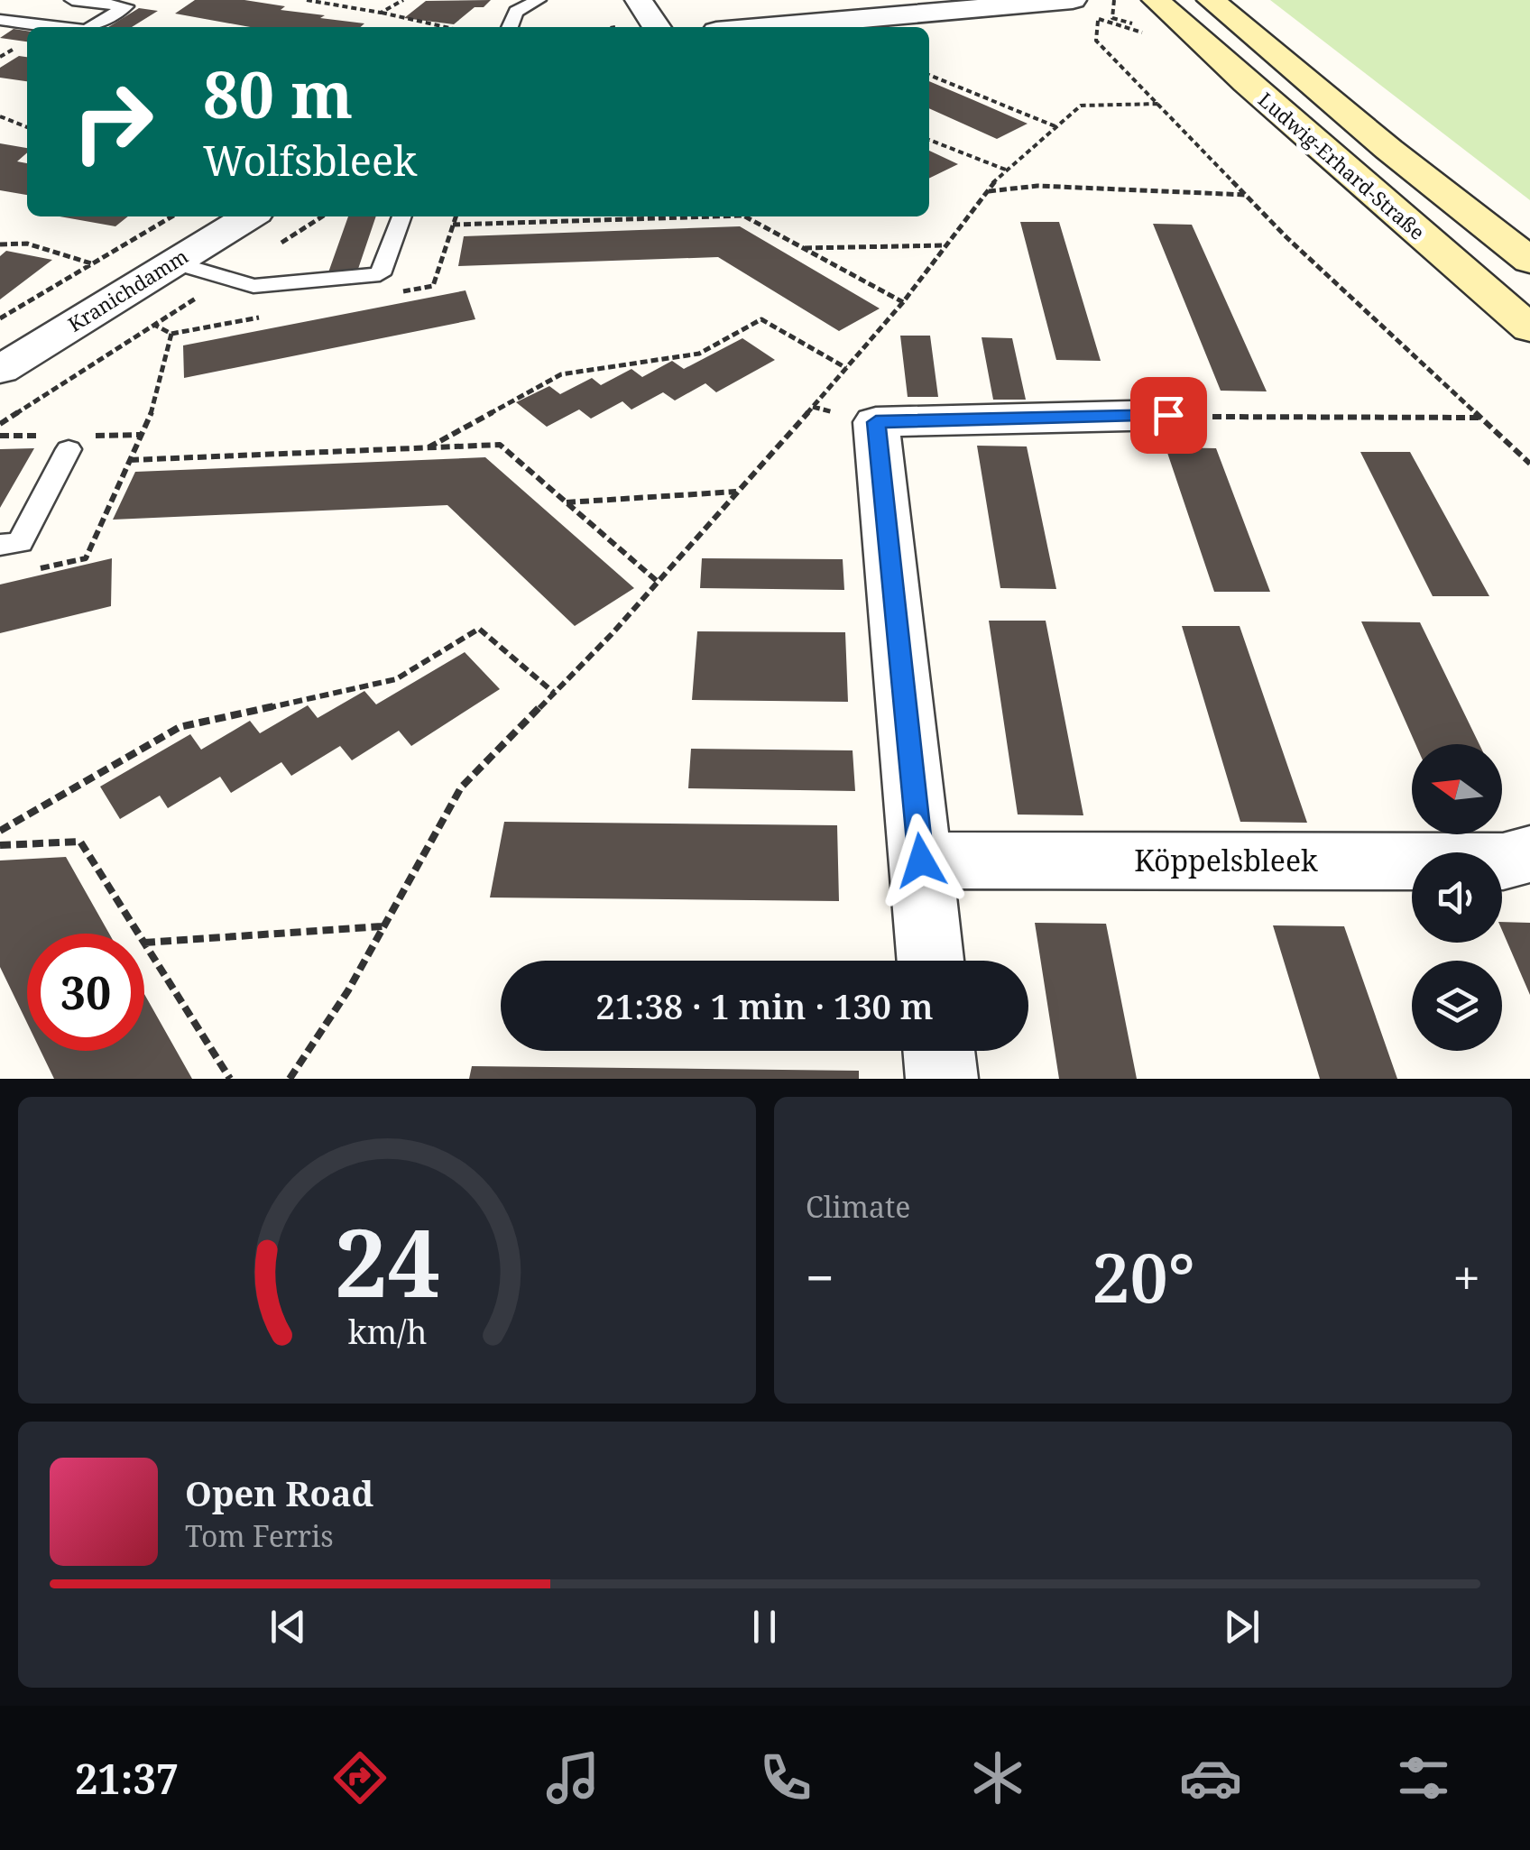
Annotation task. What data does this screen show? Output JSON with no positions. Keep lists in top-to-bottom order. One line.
{"streets":{"main road":["Ludwig-Erhard-Straße"],"street":["Kranichdamm","Köppelsbleek"]},"north":"left","page":{"turn":["80 m","Wolfsbleek"],"limit":"30","trip":"21:38 · 1 min · 130 m","tile":"Climate","heat":["−","20°","+"],"song":["Open Road","Tom Ferris"],"tabs":"21:37","gauge":["24","km/h"]}}
